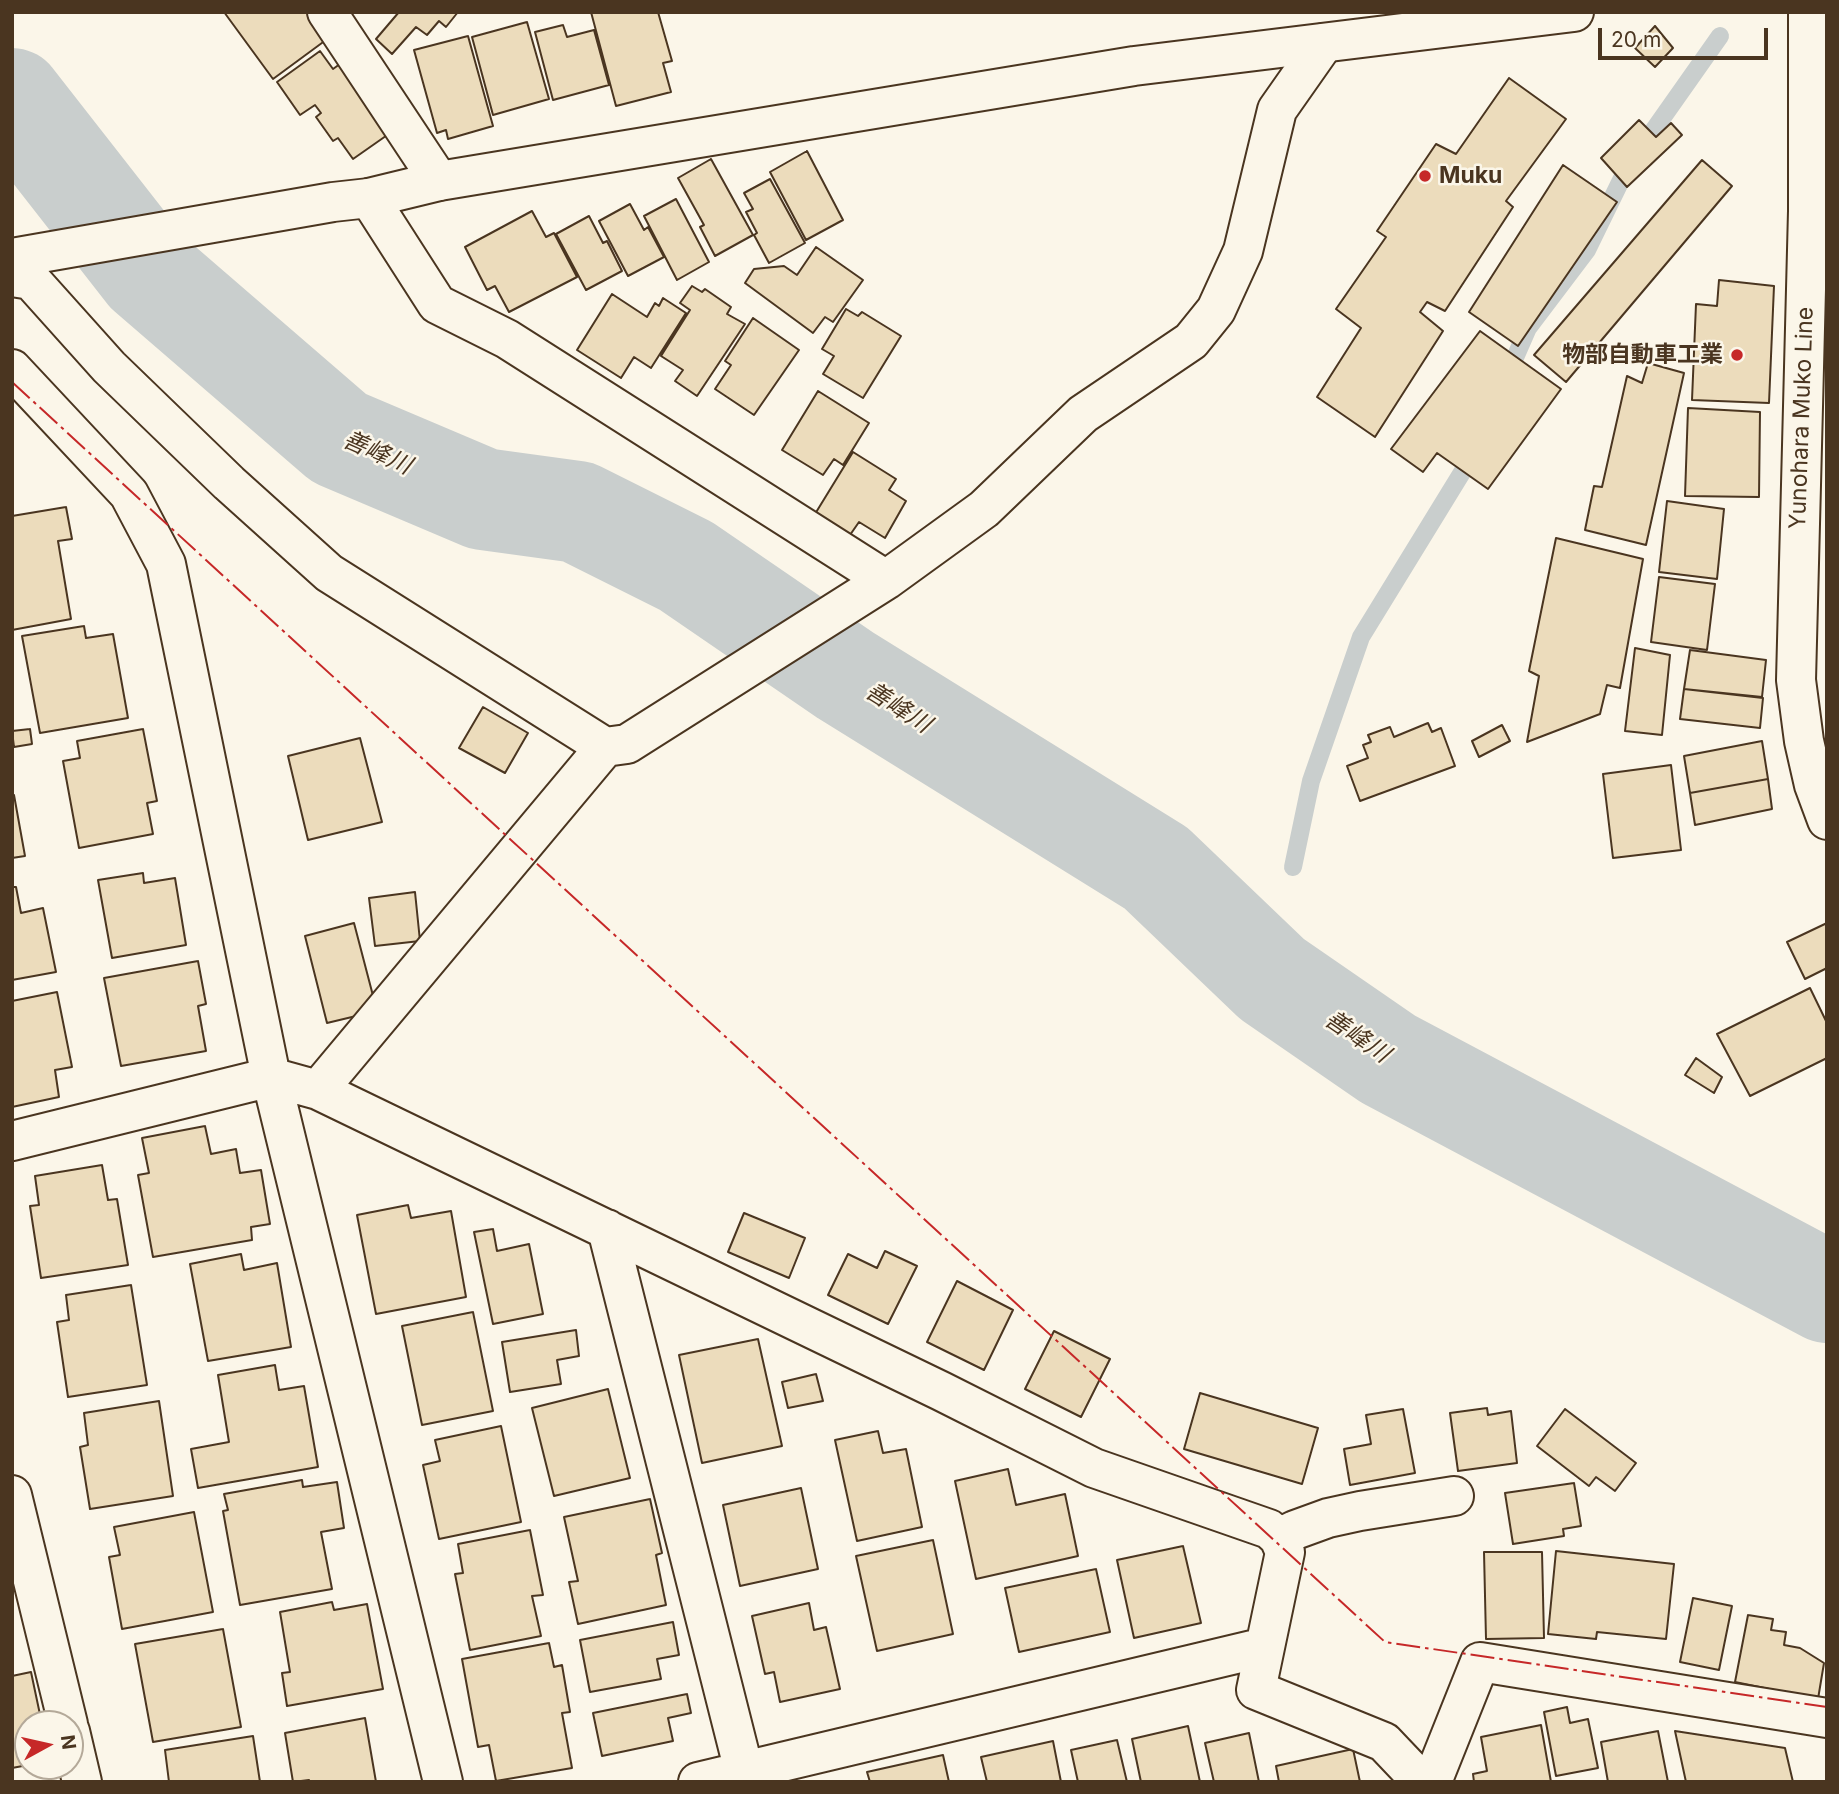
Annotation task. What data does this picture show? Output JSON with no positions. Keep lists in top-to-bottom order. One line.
{"streets":{"street":["Yunohara Muko Line"]},"water":["善峰川"],"places":["Muku","物部自動車工業"],"scale_bar":"20 m","north":"right"}
